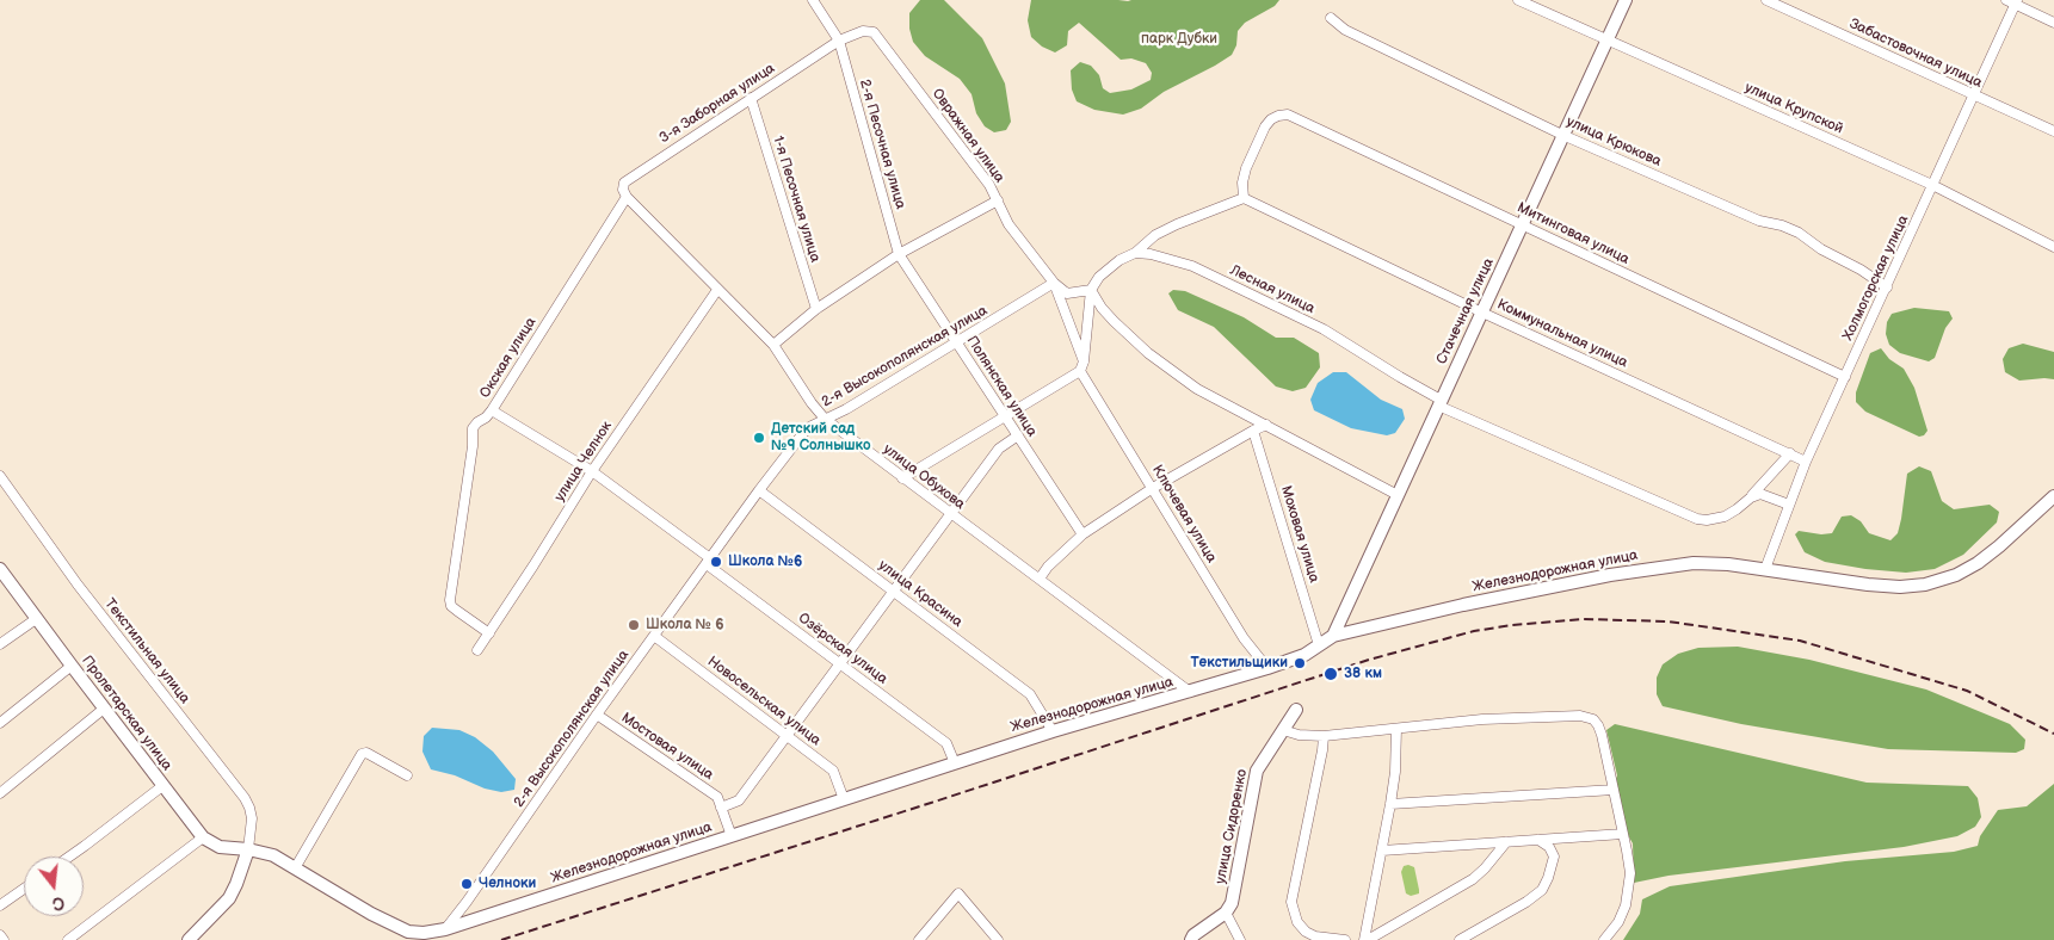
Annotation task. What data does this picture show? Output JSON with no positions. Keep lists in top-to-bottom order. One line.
{"streets":{"street":["Забастовочная улица","3-я Заборная улица","улица Крупской","Овражная улица","улица Крюкова","2-я Песочная улица","1-я Песочная улица","Митинговая улица","Холмогорская улица","Лесная улица","Стачечная улица","Коммунальная улица","2-я Высокополянская улица","Окская улица","Полянская улица","улица Челнок","улица Обухова","Ключевая улица","Моховая улица","Железнодорожная улица","улица Красина","Озёрская улица","Текстильная улица","Новосельская улица","Пролетарская улица","Мостовая улица","улица Сидоренко"]},"crossings":[["Забастовочная улица","Холмогорская улица"],["3-я Заборная улица","Овражная улица"],["3-я Заборная улица","2-я Песочная улица"],["3-я Заборная улица","1-я Песочная улица"],["3-я Заборная улица","Окская улица"],["3-я Заборная улица","улица Обухова"],["улица Крупской","Холмогорская улица"],["улица Крупской","Стачечная улица"],["Овражная улица","2-я Песочная улица"],["Овражная улица","2-я Высокополянская улица"],["улица Крюкова","Холмогорская улица"],["улица Крюкова","Стачечная улица"],["2-я Песочная улица","Полянская улица"],["Митинговая улица","Холмогорская улица"],["Митинговая улица","Стачечная улица"],["Митинговая улица","Коммунальная улица"],["Холмогорская улица","Коммунальная улица"],["Холмогорская улица","Железнодорожная улица"],["Лесная улица","Стачечная улица"],["Лесная улица","Коммунальная улица"],["Стачечная улица","Коммунальная улица"],["Стачечная улица","Железнодорожная улица"],["2-я Высокополянская улица","Полянская улица"],["2-я Высокополянская улица","улица Обухова"],["2-я Высокополянская улица","Железнодорожная улица"],["2-я Высокополянская улица","улица Красина"],["2-я Высокополянская улица","Озёрская улица"],["2-я Высокополянская улица","Новосельская улица"],["2-я Высокополянская улица","Мостовая улица"],["Окская улица","улица Челнок"],["Окская улица","улица Обухова"],["Окская улица","Озёрская улица"],["улица Челнок","улица Обухова"],["улица Челнок","Озёрская улица"],["улица Обухова","Железнодорожная улица"],["Ключевая улица","Железнодорожная улица"],["Моховая улица","Железнодорожная улица"],["Железнодорожная улица","улица Красина"],["Железнодорожная улица","Озёрская улица"],["Железнодорожная улица","Текстильная улица"],["Железнодорожная улица","Новосельская улица"],["Железнодорожная улица","Мостовая улица"]],"parks":["парк Дубки"],"places":["Детский сад №9 Солнышко","Школа №6","Школа № 6","Текстильщики","38 км","Челноки"],"north":"bottom"}
